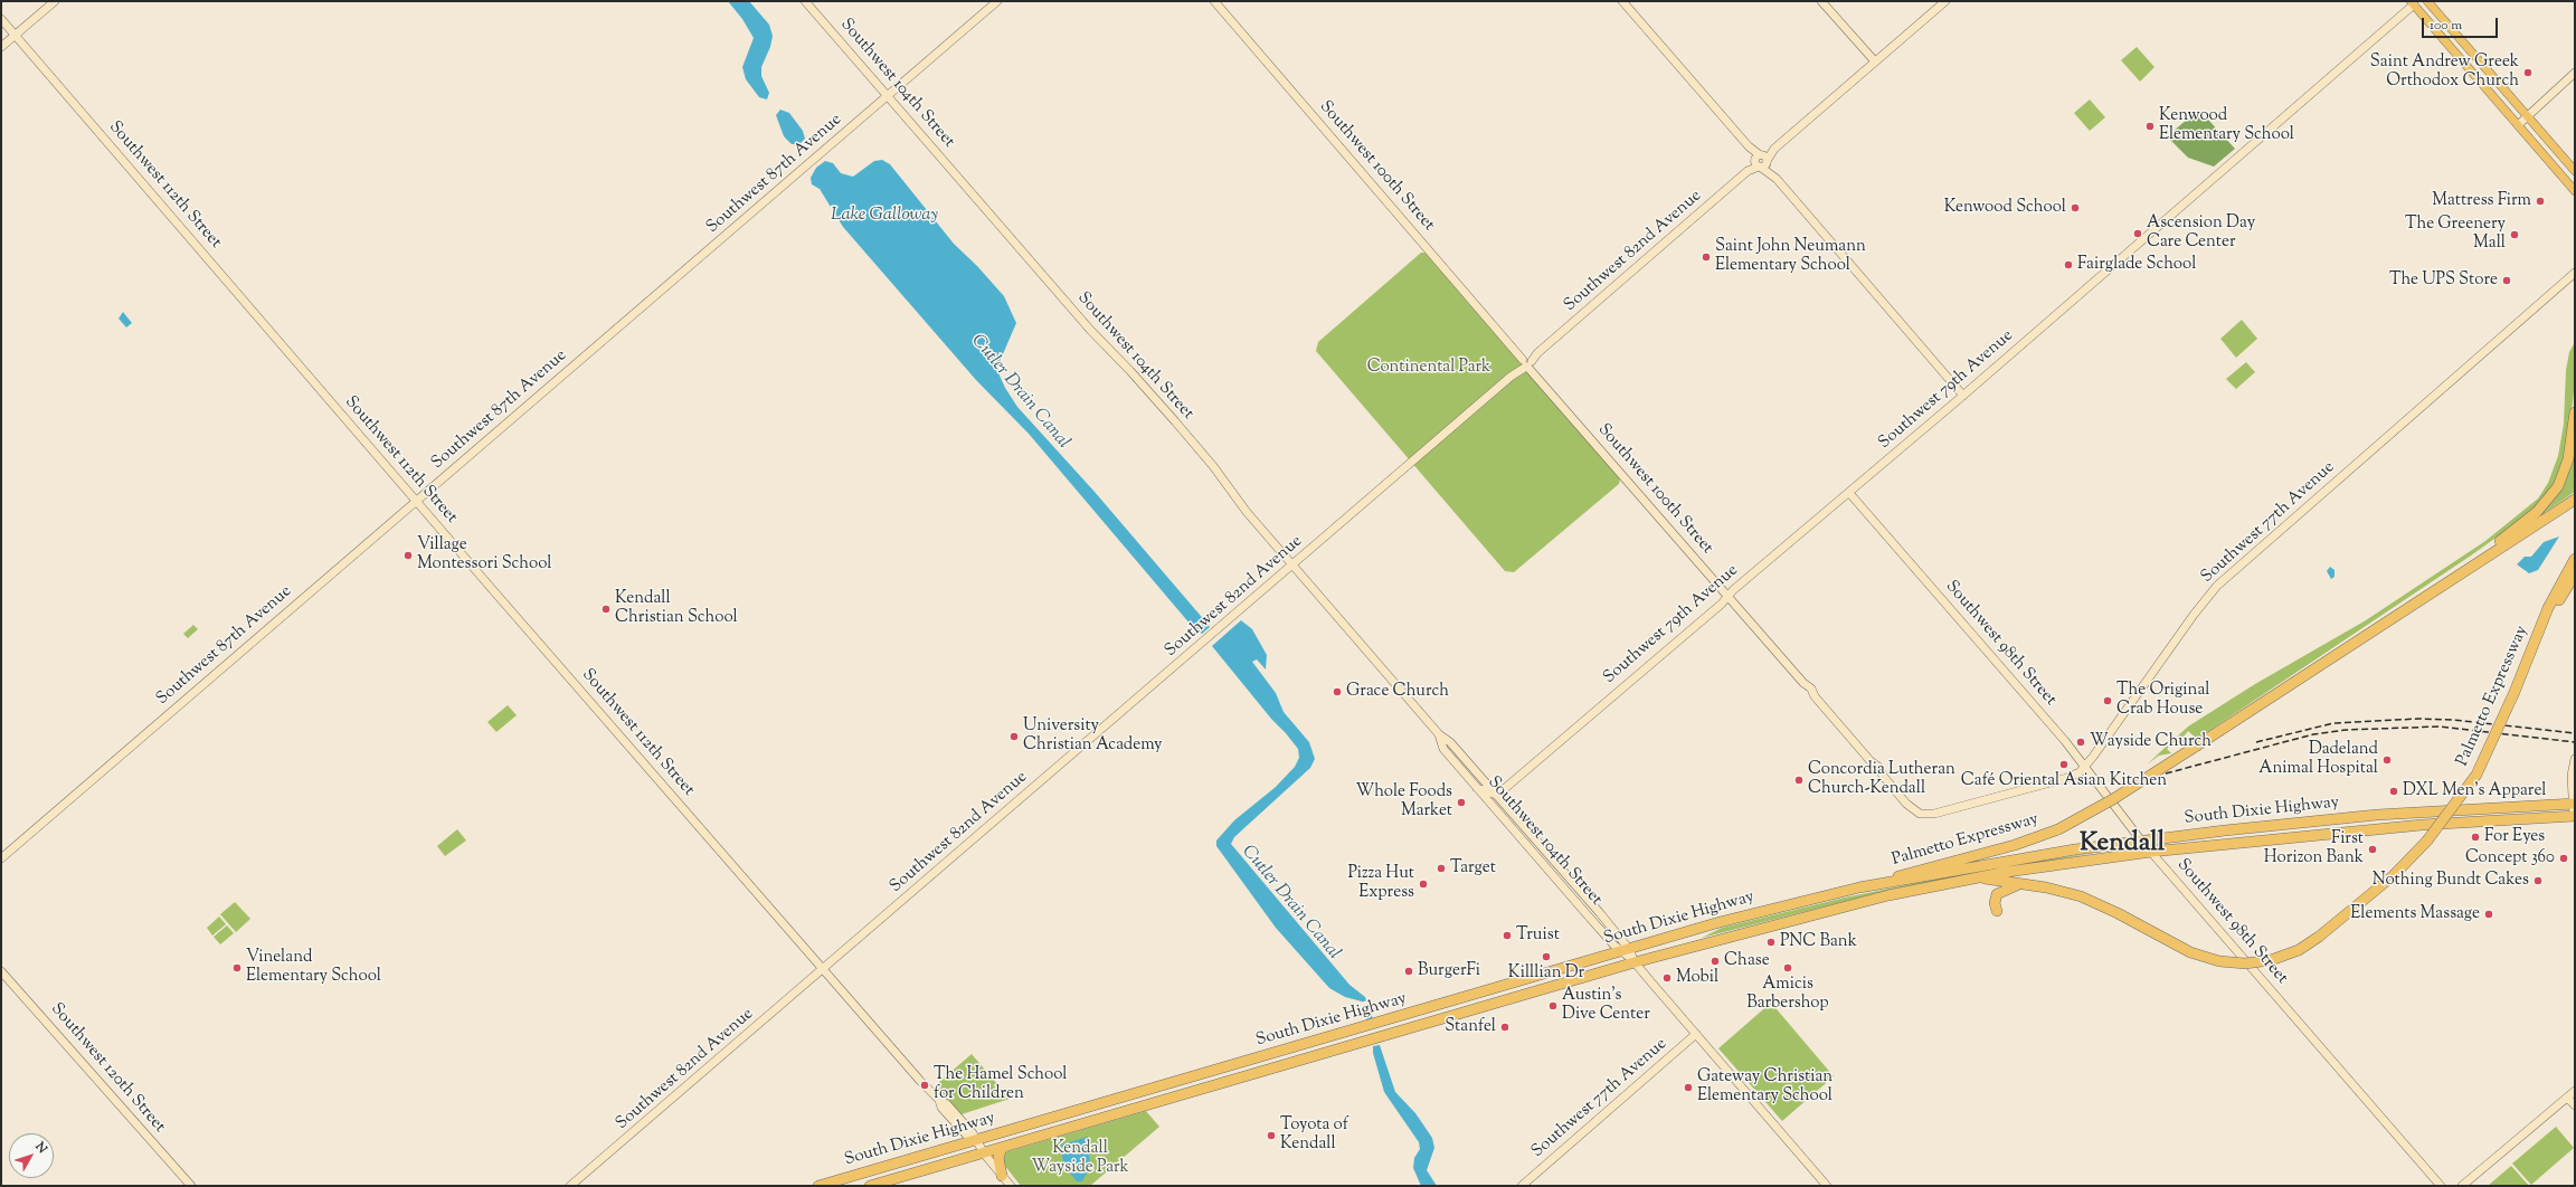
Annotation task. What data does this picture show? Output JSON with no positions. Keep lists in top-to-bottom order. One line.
{"streets":{"highway":["Palmetto Expressway","South Dixie Highway"],"street":["Southwest 104th Street","Southwest 100th Street","Southwest 87th Avenue","Southwest 112th Street","Southwest 82nd Avenue","Southwest 79th Avenue","Southwest 77th Avenue","Southwest 98th Street","Southwest 120th Street"]},"crossings":[["Southwest 104th Street","Southwest 87th Avenue"],["Southwest 104th Street","Southwest 82nd Avenue"],["Southwest 104th Street","Southwest 79th Avenue"],["Southwest 104th Street","Southwest 77th Avenue"],["Southwest 104th Street","South Dixie Highway"],["Southwest 100th Street","Southwest 82nd Avenue"],["Southwest 100th Street","Southwest 79th Avenue"],["Southwest 100th Street","Southwest 77th Avenue"],["Southwest 87th Avenue","Southwest 112th Street"],["Southwest 112th Street","Southwest 82nd Avenue"],["Southwest 112th Street","South Dixie Highway"],["Southwest 79th Avenue","Southwest 98th Street"],["Southwest 77th Avenue","Southwest 98th Street"],["Southwest 98th Street","South Dixie Highway"],["Palmetto Expressway","South Dixie Highway"]],"districts":["Kendall"],"water":["Lake Galloway","Cutler Drain Canal"],"parks":["Continental Park","Kendall Wayside Park"],"places":["Saint Andrew Greek Orthodox Church","Kenwood Elementary School","Mattress Firm","Kenwood School","Ascension Day Care Center","The Greenery Mall","Saint John Neumann Elementary School","Fairglade School","The UPS Store","Village Montessori School","Kendall Christian School","Grace Church","The Original Crab House","University Christian Academy","Wayside Church","Dadeland Animal Hospital","Café Oriental Asian Kitchen","Concordia Lutheran Church-Kendall","DXL Men's Apparel","Whole Foods Market","For Eyes","First Horizon Bank","Concept 360","Target","Nothing Bundt Cakes","Pizza Hut Express","Elements Massage","Truist","PNC Bank","Killlian Dr","Chase","Vineland Elementary School","Amicis Barbershop","BurgerFi","Mobil","Austin's Dive Center","Stanfel","The Hamel School for Children","Gateway Christian Elementary School","Toyota of Kendall"],"scale_bar":"100 m","north":"top right"}
